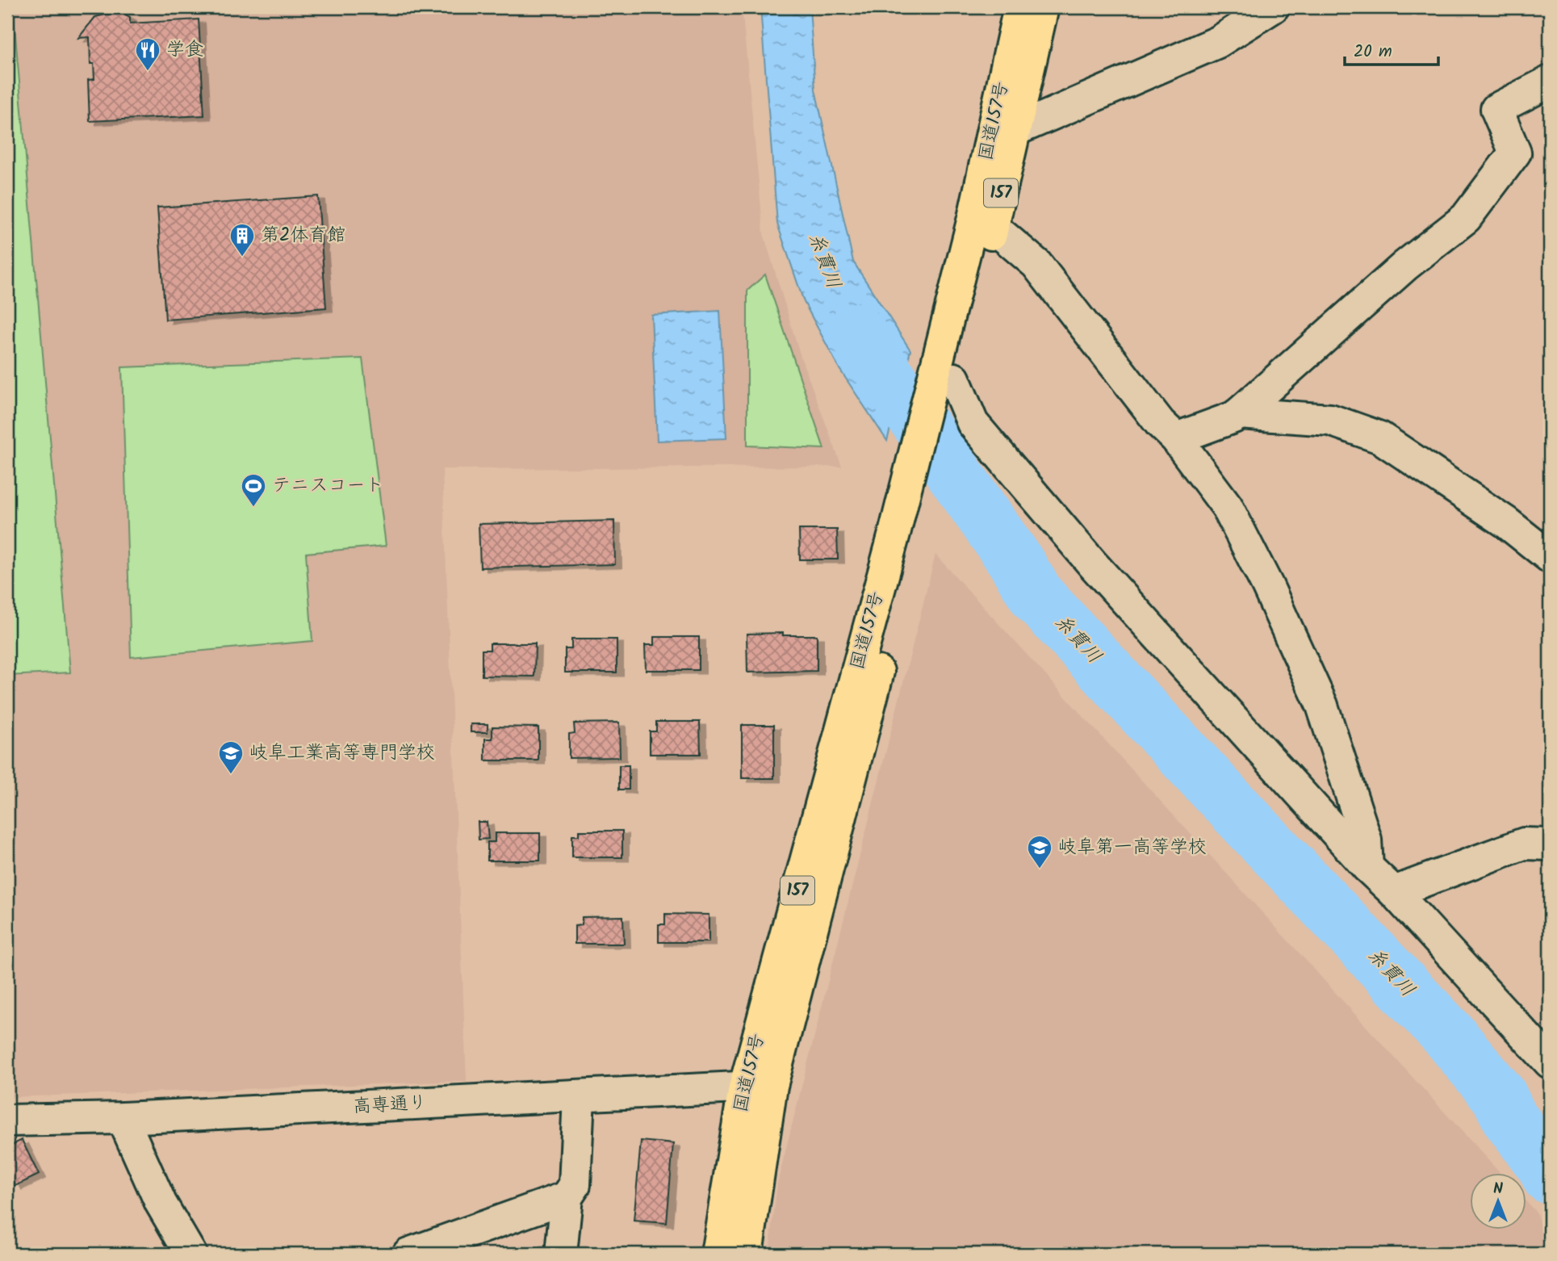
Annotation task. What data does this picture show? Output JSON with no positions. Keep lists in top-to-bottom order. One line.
{"streets":{"highway":["国道157号","157"],"street":["高専通り"]},"crossings":[["国道157号","高専通り"]],"water":["糸貫川"],"places":{"restaurant":["学食"],"building":["第2体育館"],"sports":["テニスコート"],"school or university":["岐阜工業高等専門学校","岐阜第一高等学校"]},"scale_bar":"20 m","north":"top"}
